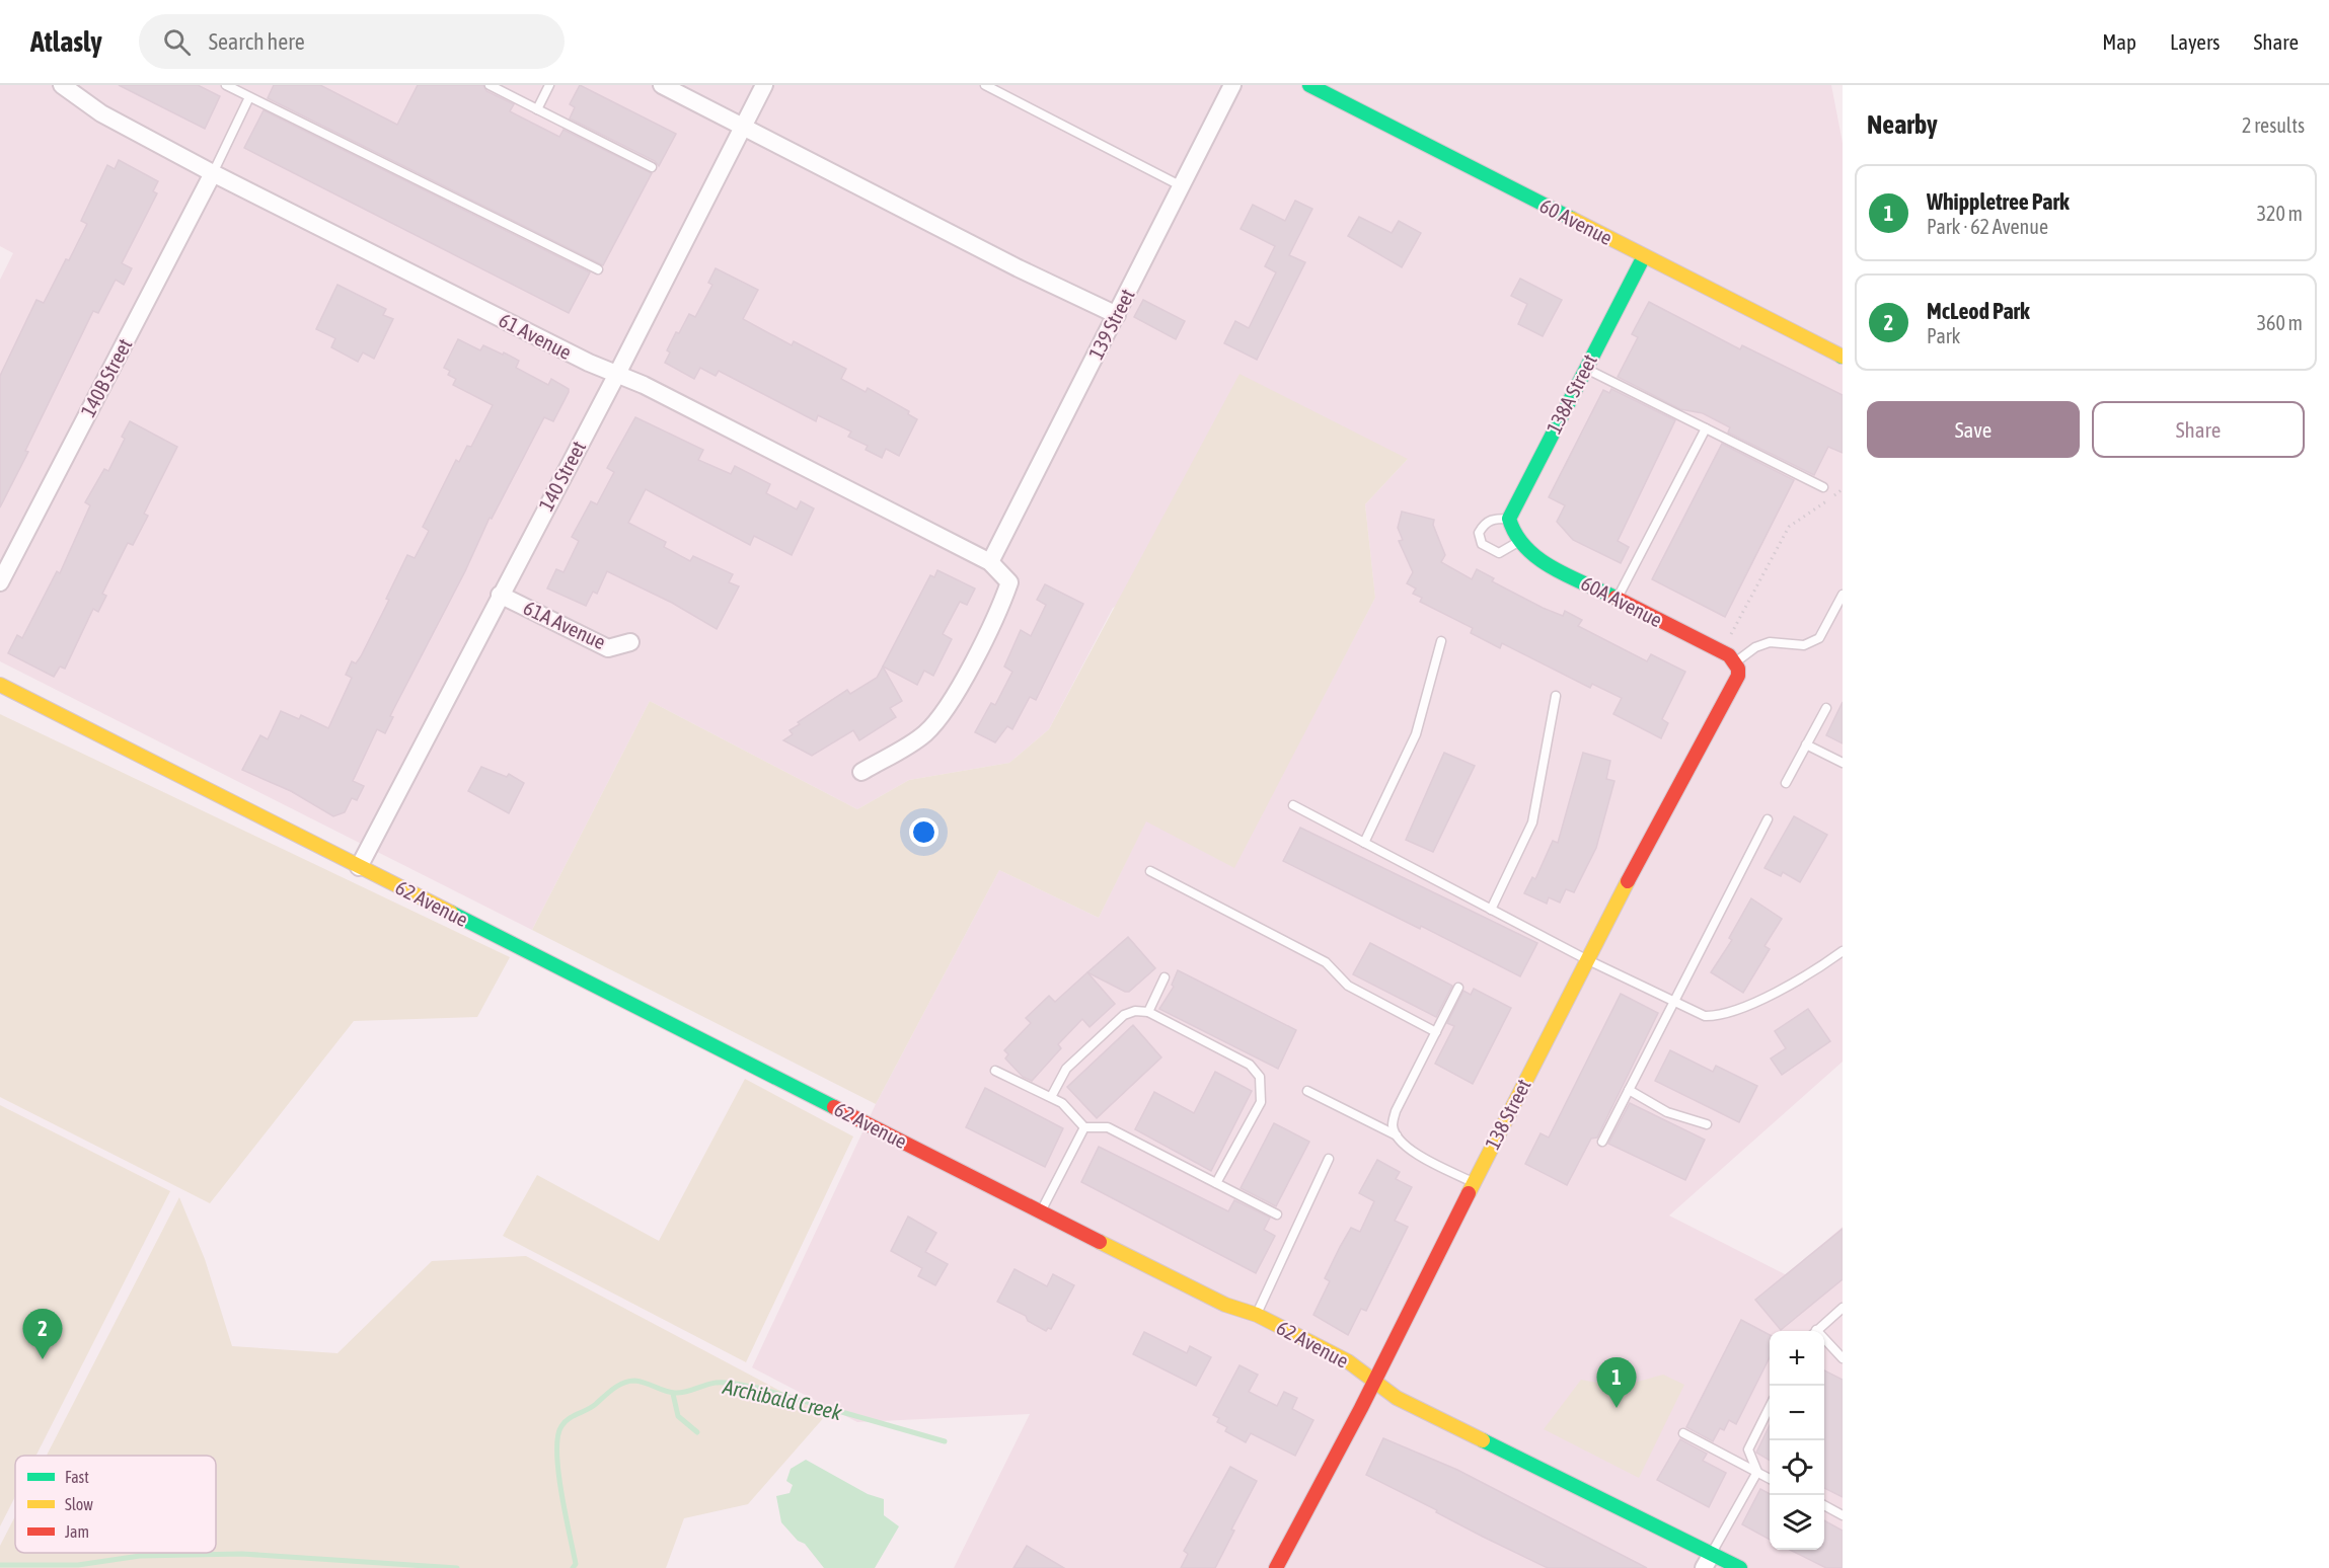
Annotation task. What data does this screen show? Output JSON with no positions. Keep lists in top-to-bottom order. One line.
{"streets":{"street":["60 Avenue","139 Street","61 Avenue","140B Street","138A Street","140 Street","60A Avenue","61A Avenue","62 Avenue","138 Street"]},"crossings":[["60 Avenue","138A Street"],["139 Street","61 Avenue"],["61 Avenue","140B Street"],["61 Avenue","140 Street"],["138A Street","60A Avenue"],["140 Street","61A Avenue"],["140 Street","62 Avenue"],["60A Avenue","138 Street"],["62 Avenue","138 Street"]],"water":["Archibald Creek"],"legend":["Fast","Slow","Jam"],"page":{"header":"Atlasly","search":"Search here","nav":["Map","Layers","Share"],"heading":["Nearby","2 results"],"list":[{"mark":"1","name":"Whippletree Park","note":"Park · 62 Avenue","value":"320 m"},{"mark":"2","name":"McLeod Park","note":"Park","value":"360 m"}],"buttons":["Save","Share"],"pins":["2","1"],"map_buttons":["+","−"]}}
